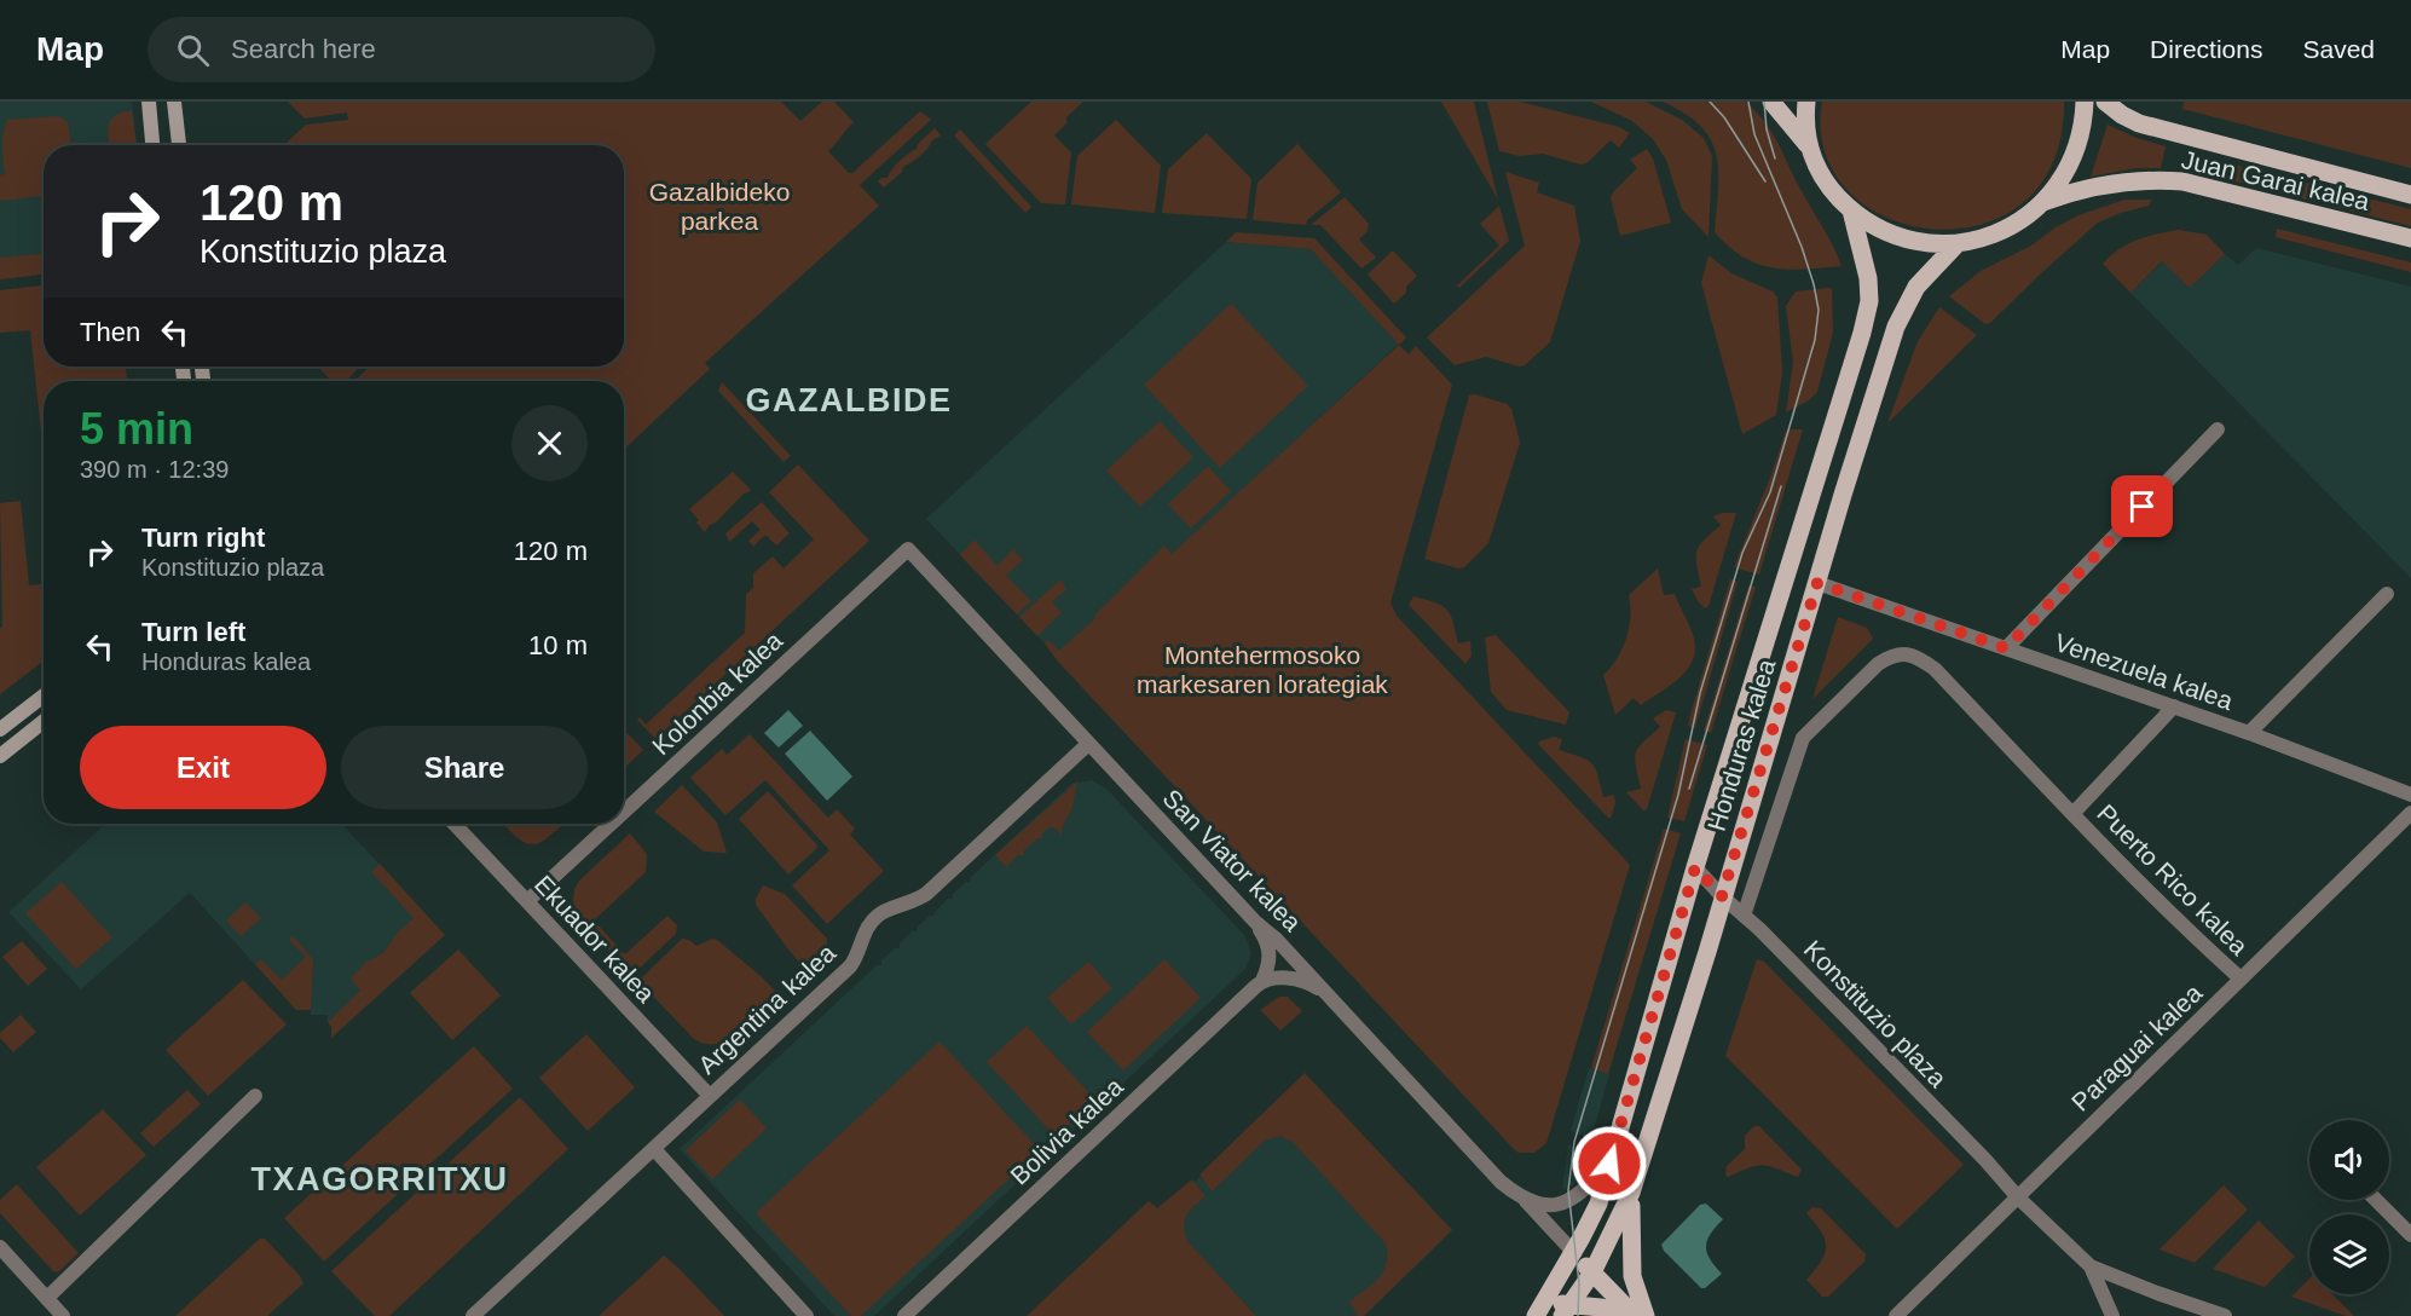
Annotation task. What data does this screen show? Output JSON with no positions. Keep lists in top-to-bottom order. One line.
{"streets":{"main road":["Juan Garai kalea","Honduras kalea"],"street":["Venezuela kalea","Kolonbia kalea","San Viator kalea","Puerto Rico kalea","Ekuador kalea","Argentina kalea","Konstituzio plaza","Paraguai kalea","Bolivia kalea"]},"crossings":[["Venezuela kalea","Honduras kalea"],["Venezuela kalea","Puerto Rico kalea"],["Kolonbia kalea","San Viator kalea"],["Kolonbia kalea","Ekuador kalea"],["Honduras kalea","San Viator kalea"],["Honduras kalea","Konstituzio plaza"],["San Viator kalea","Argentina kalea"],["Puerto Rico kalea","Konstituzio plaza"],["Puerto Rico kalea","Paraguai kalea"],["Ekuador kalea","Argentina kalea"],["Konstituzio plaza","Paraguai kalea"]],"districts":["GAZALBIDE","TXAGORRITXU"],"parks":["Gazalbideko parkea","Montehermosoko markesaren lorategiak"],"page":{"header":"Map","search":"Search here","nav":["Map","Directions","Saved"],"turn":["120 m","Konstituzio plaza"],"then":"Then","heading":["5 min","390 m · 12:39"],"list":[{"name":"Turn right","note":"Konstituzio plaza","value":"120 m"},{"name":"Turn left","note":"Honduras kalea","value":"10 m"}],"buttons":["Exit","Share"]}}
